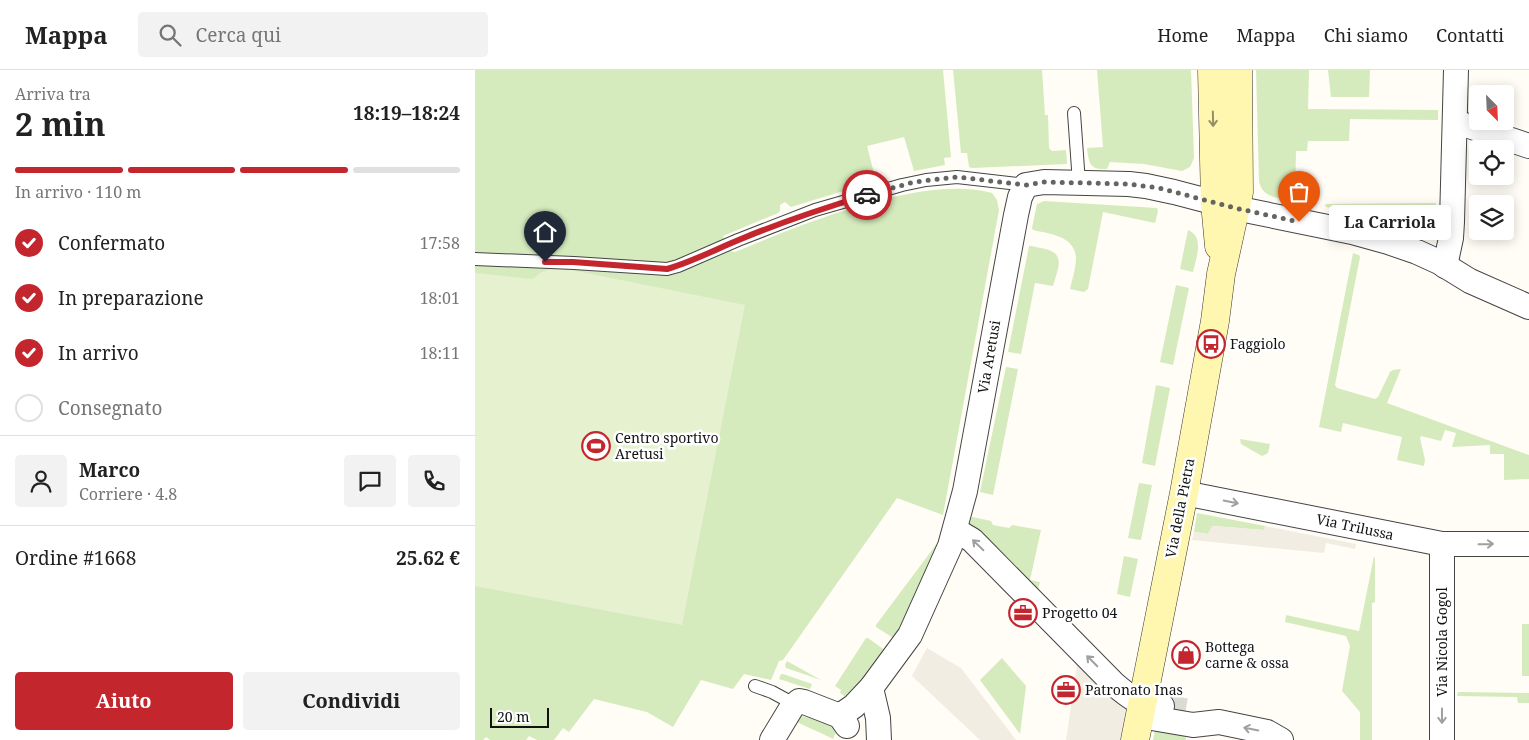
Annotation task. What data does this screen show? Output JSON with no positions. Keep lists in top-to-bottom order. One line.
{"streets":{"main road":["Via della Pietra"],"street":["Via Aretusi","Via Trilussa","Via Nicola Gogol"]},"crossings":[["Via della Pietra","Via Trilussa"],["Via Trilussa","Via Nicola Gogol"]],"one_way":["Via Trilussa","Via Nicola Gogol"],"places":{"other":["La Carriola"],"bus stop":["Faggiolo"],"sports":["Centro sportivo Aretusi"],"office":["Progetto 04","Patronato Inas"],"shop":["Bottega carne & ossa"]},"scale_bar":"20 m","north":"bottom right","page":{"header":"Mappa","search":"Cerca qui","nav":["Home","Mappa","Chi siamo","Contatti"],"heading":["2 min","Arriva tra","18:19–18:24"],"panel":["Marco","Corriere · 4.8","Ordine #1668","25.62 €"],"bar":"In arrivo · 110 m","bubble":"La Carriola","list":[["Confermato","17:58"],["In preparazione","18:01"],["In arrivo","18:11"],"Consegnato"],"buttons":["Aiuto","Condividi"],"scale":"20 m"}}
